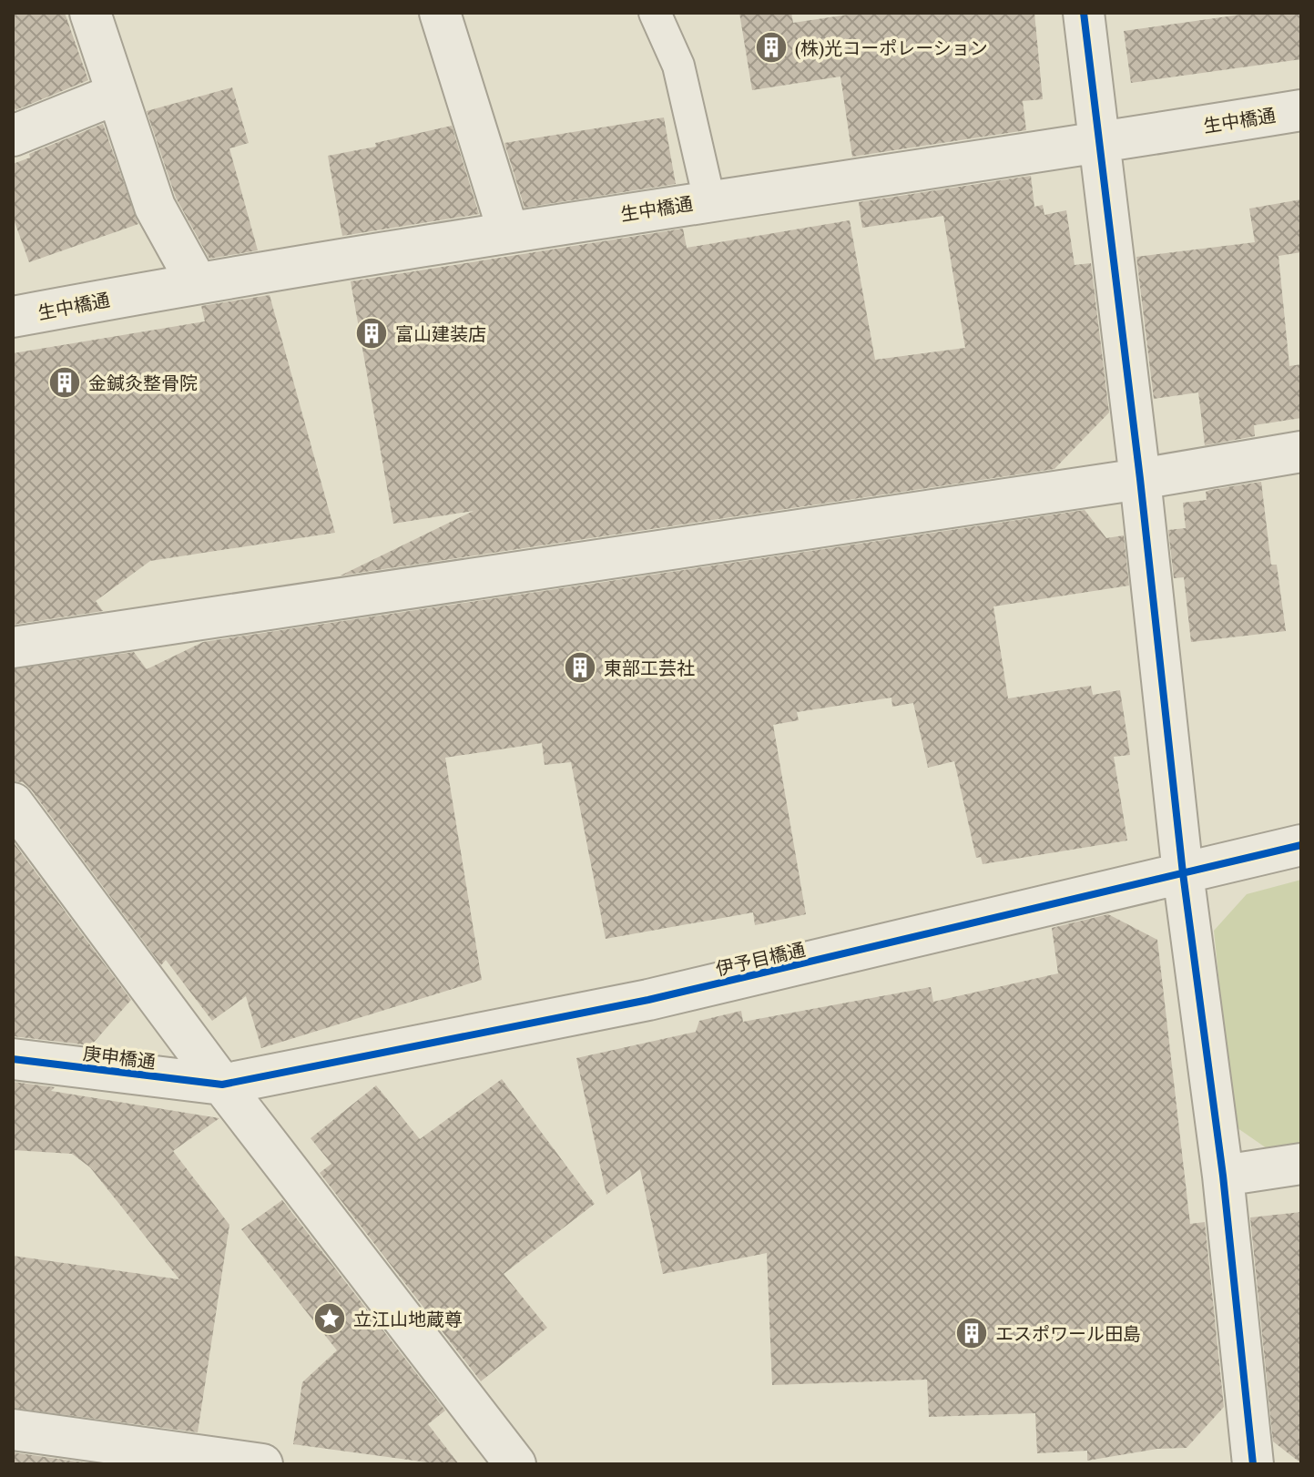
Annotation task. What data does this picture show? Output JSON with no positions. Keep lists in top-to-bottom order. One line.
{"streets":{"street":["生中橋通","伊予目橋通","庚申橋通"]},"crossings":[["伊予目橋通","庚申橋通"]],"places":{"building":["(株)光コーポレーション","富山建装店","金鍼灸整骨院","東部工芸社","エスポワール田島"],"place":["立江山地蔵尊"]}}
